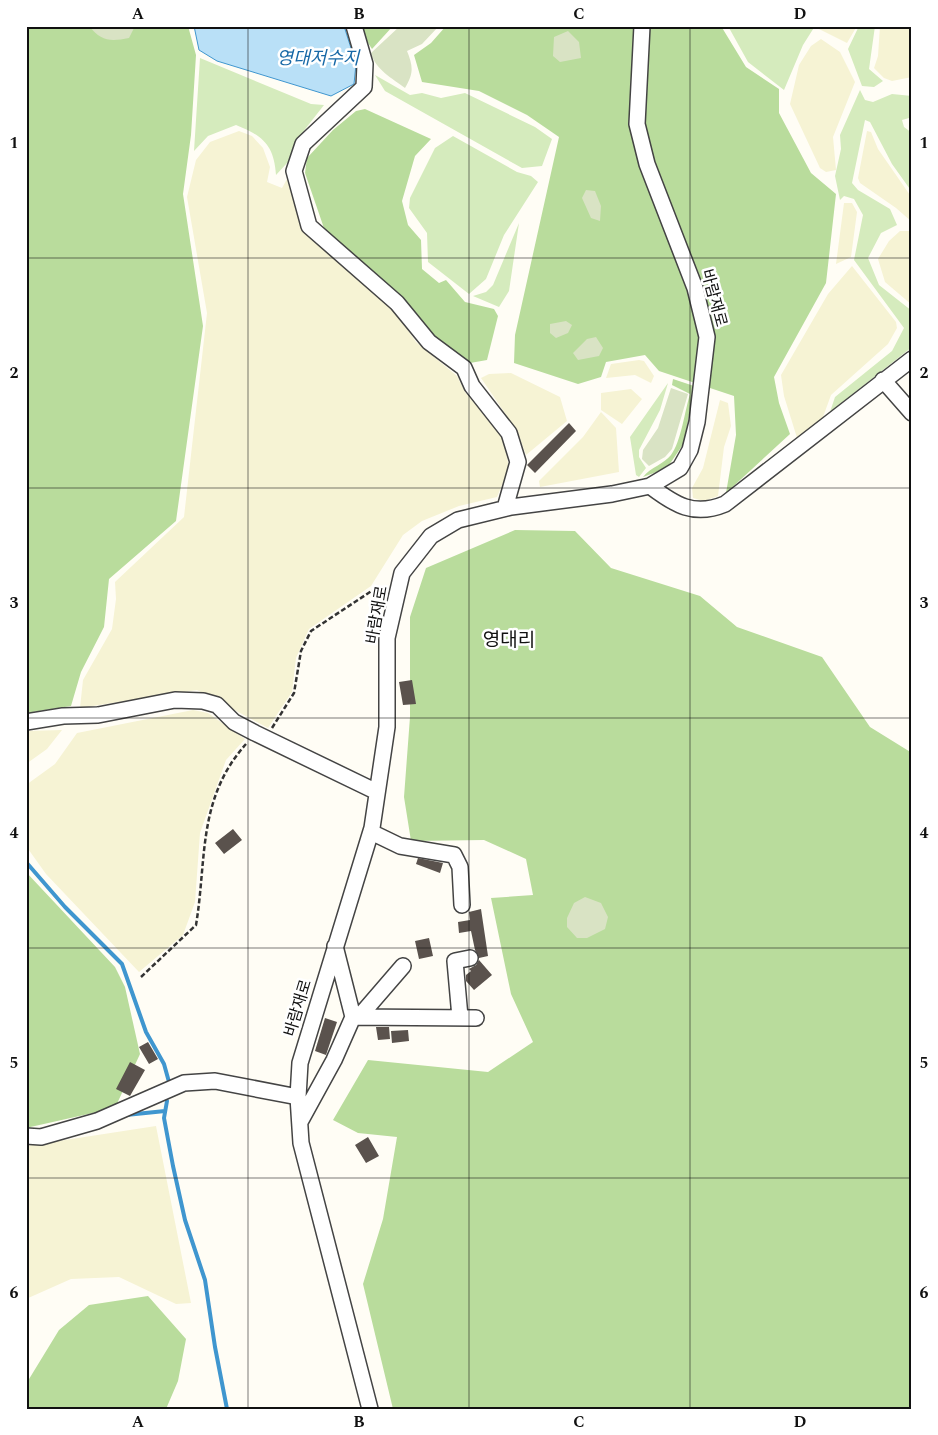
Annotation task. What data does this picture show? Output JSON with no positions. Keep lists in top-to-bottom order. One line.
{"streets":{"street":["바람재로"]},"districts":["영대리"],"water":["영대저수지"],"grid":{"columns":["A","B","C","D"],"rows":["1","2","3","4","5","6"]}}
